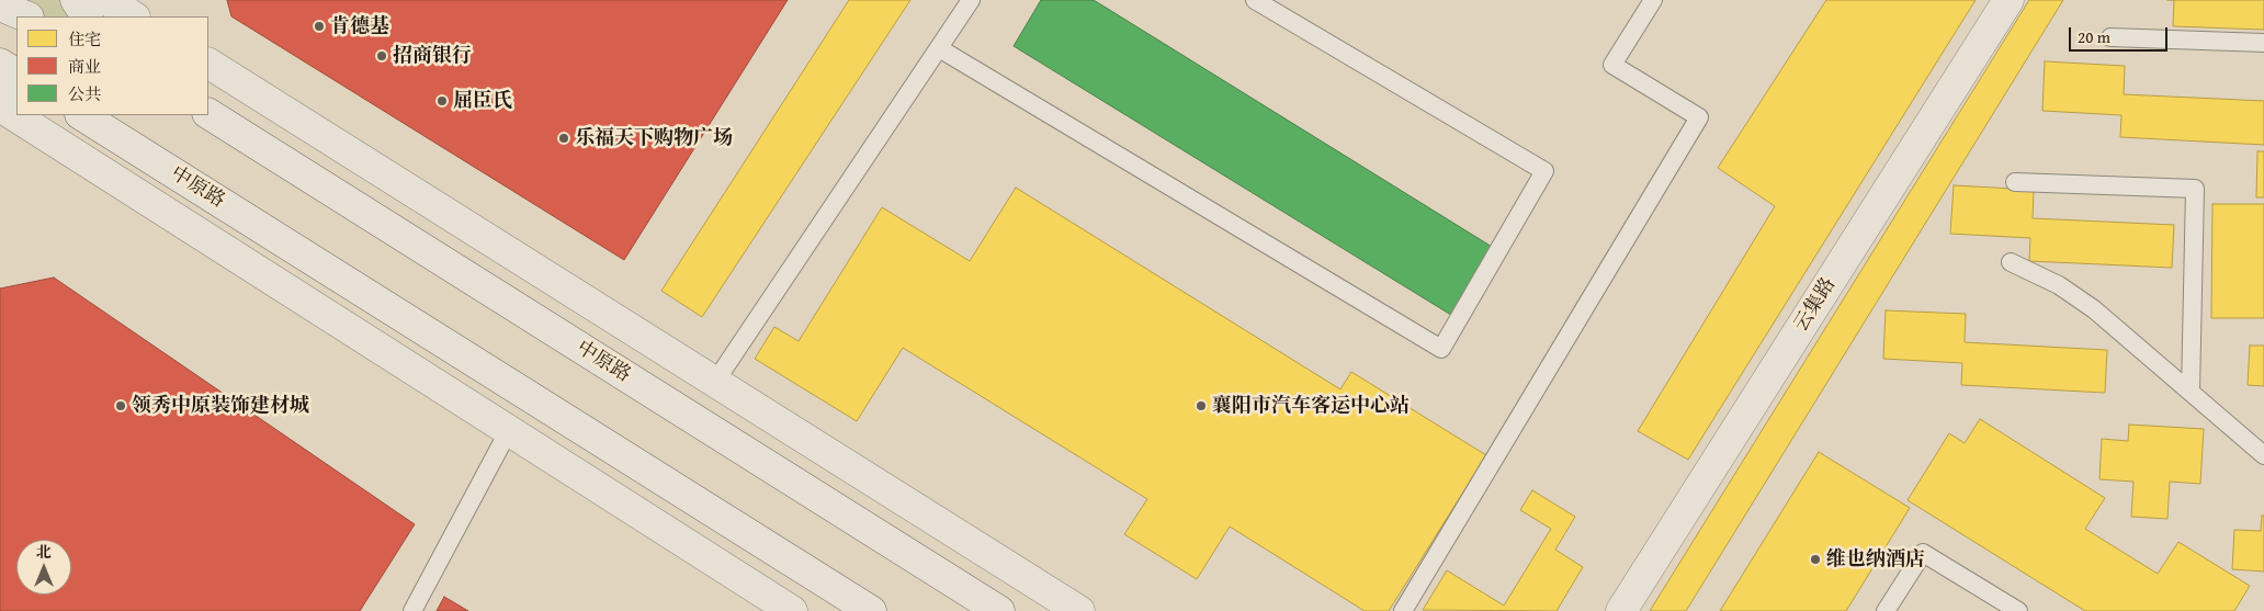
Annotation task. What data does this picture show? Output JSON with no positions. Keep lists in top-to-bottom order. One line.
{"streets":{"street":["中原路","云集路"]},"places":["肯德基","招商银行","屈臣氏","乐福天下购物广场","领秀中原装饰建材城","襄阳市汽车客运中心站","维也纳酒店"],"legend":["住宅","商业","公共"],"scale_bar":"20 m","north":"top"}
